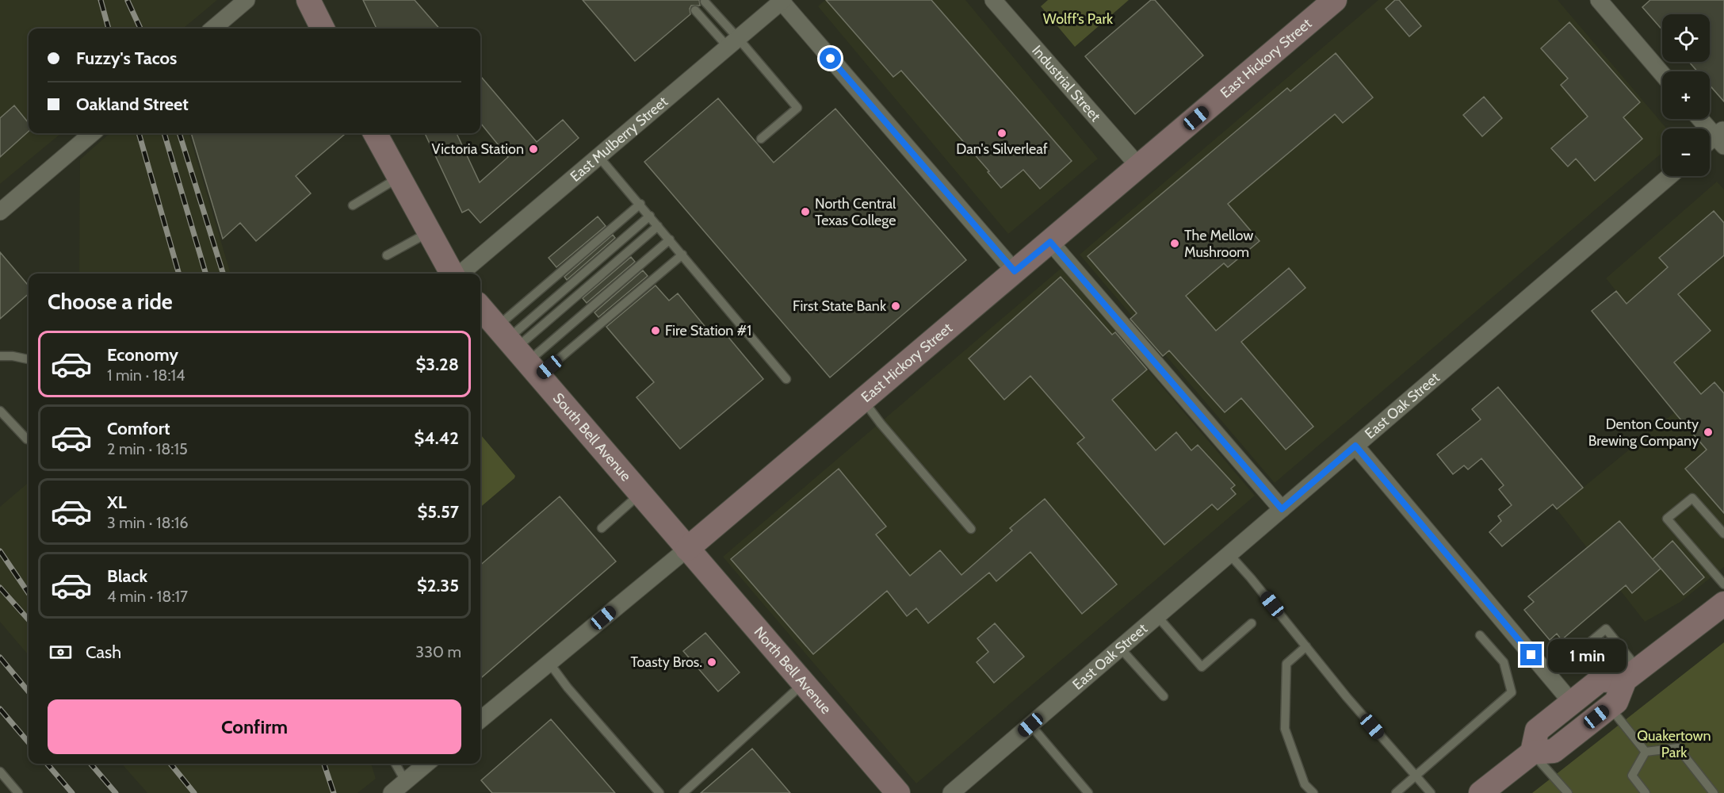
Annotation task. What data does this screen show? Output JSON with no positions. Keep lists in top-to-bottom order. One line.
{"streets":{"main road":["East Hickory Street","South Bell Avenue","North Bell Avenue"],"street":["Industrial Street","East Mulberry Street","East Oak Street"]},"crossings":[["East Hickory Street","Industrial Street"],["East Hickory Street","South Bell Avenue"],["East Hickory Street","North Bell Avenue"],["South Bell Avenue","North Bell Avenue"]],"parks":["Wolff’s Park","Quakertown Park"],"places":["Dan's Silverleaf","Victoria Station","North Central Texas College","The Mellow Mushroom","First State Bank","Fire Station #1","Denton County Brewing Company","Toasty Bros."],"page":{"map_buttons":["+","−"],"banner":["Fuzzy's Tacos","Oakland Street"],"heading":"Choose a ride","list":[{"name":"Economy","note":"1 min · 18:14","value":"$3.28"},{"name":"Comfort","note":"2 min · 18:15","value":"$4.42"},{"name":"XL","note":"3 min · 18:16","value":"$5.57"},{"name":"Black","note":"4 min · 18:17","value":"$2.35"}],"pay":["Cash","330 m"],"bubble":"1 min","buttons":"Confirm"}}
